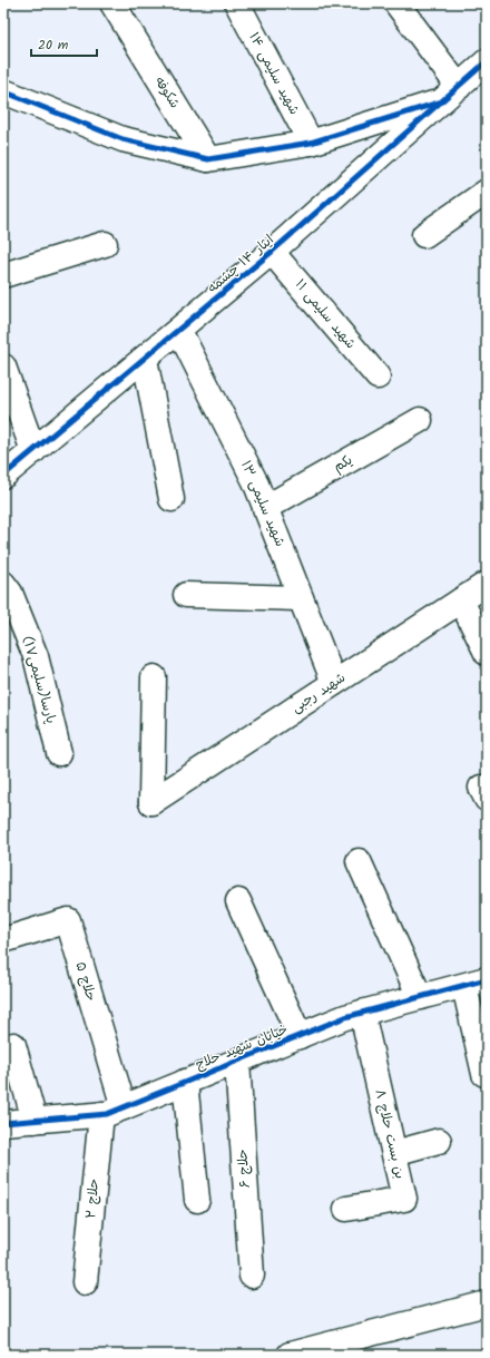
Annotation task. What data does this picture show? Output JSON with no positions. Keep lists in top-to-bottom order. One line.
{"streets":{"street":["شهید سلیمی ۱۴","شکوفه","ایثار ۱۴ چشمه","شهید سلیمی ۱۱","یکم","شهید سلیمی ۱۳","پارسا(سلیمی۱۷)","شهید رجبی","حلاج ۵","خیابان شهید حلاج","بن بست حلاج ۸","حلاج ۶","حلاج ۲"]},"crossings":[["ایثار ۱۴ چشمه","شهید سلیمی ۱۱"],["ایثار ۱۴ چشمه","شهید سلیمی ۱۳"],["یکم","شهید سلیمی ۱۳"],["شهید سلیمی ۱۳","شهید رجبی"],["حلاج ۵","خیابان شهید حلاج"],["خیابان شهید حلاج","بن بست حلاج ۸"],["خیابان شهید حلاج","حلاج ۶"],["خیابان شهید حلاج","حلاج ۲"]],"scale_bar":"20 m"}
